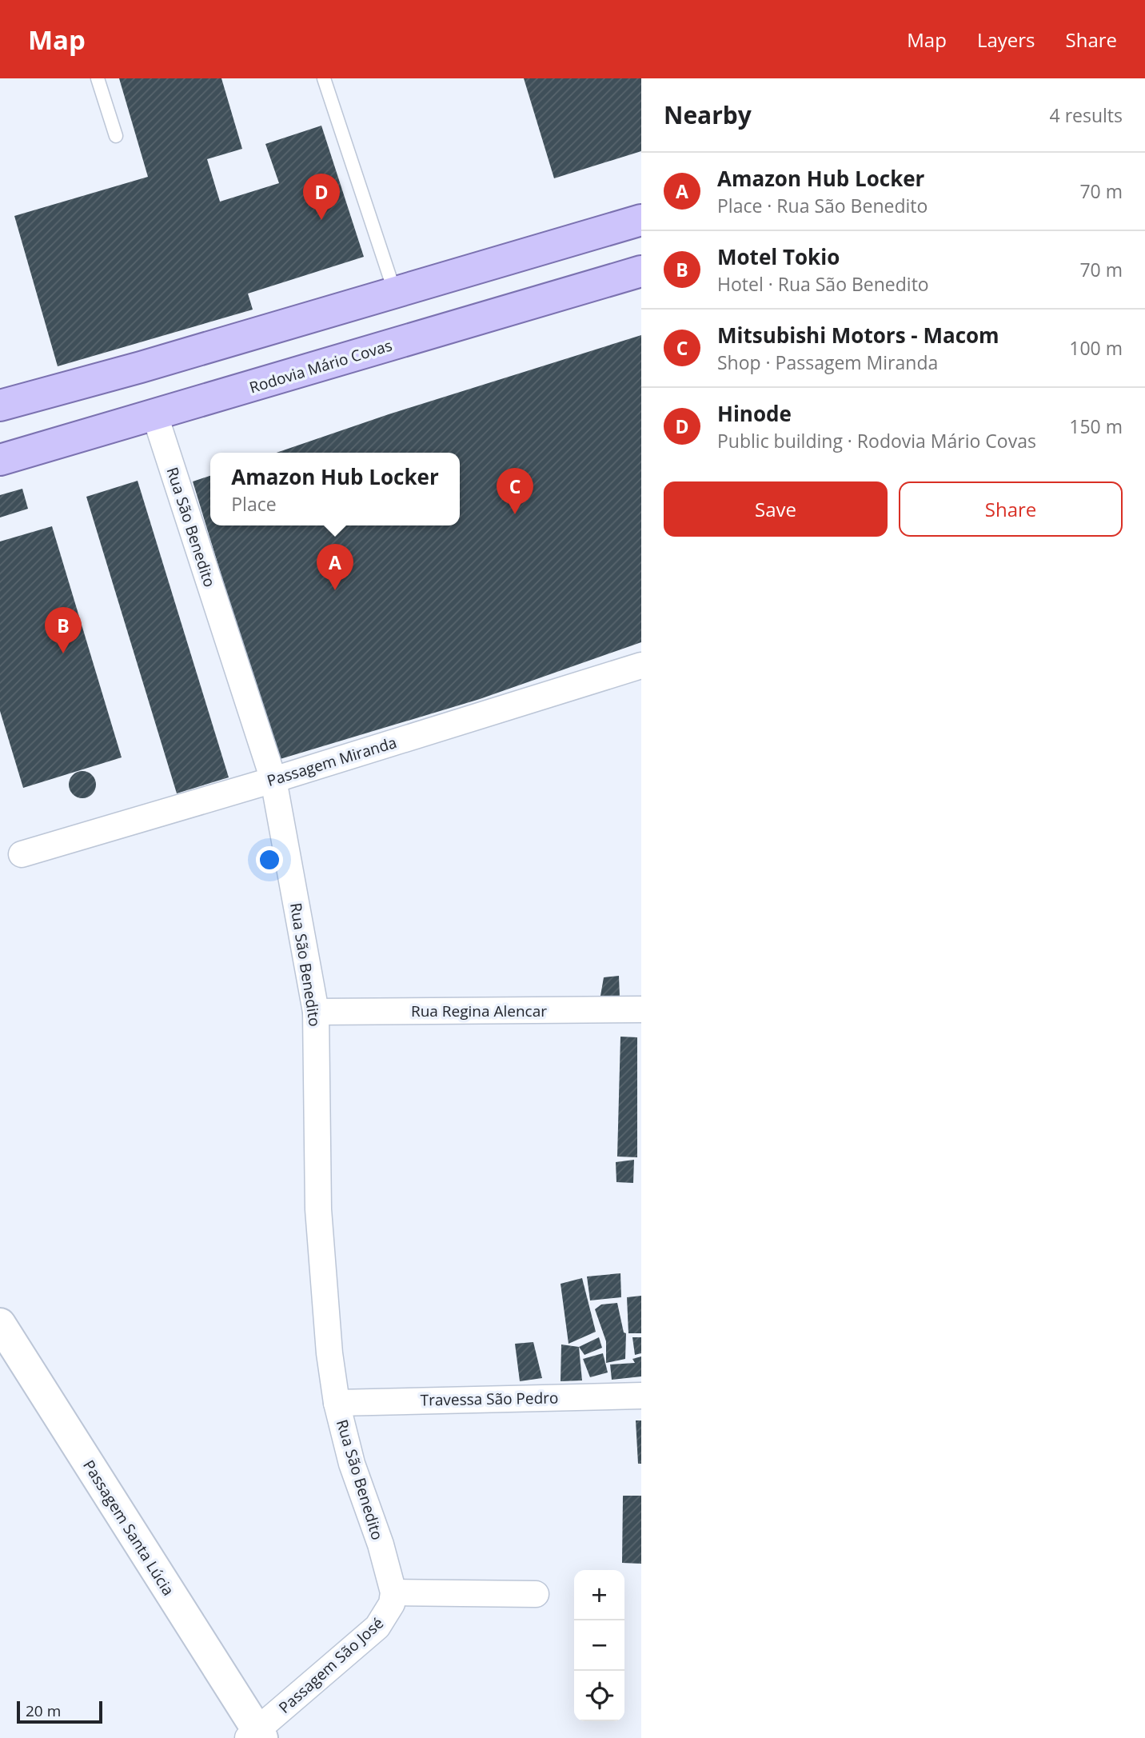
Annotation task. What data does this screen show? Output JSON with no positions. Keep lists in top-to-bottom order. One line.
{"streets":{"main road":["Rodovia Mário Covas"],"street":["Rua São Benedito","Passagem Miranda","Rua Regina Alencar","Travessa São Pedro","Passagem Santa Lúcia","Passagem São José"]},"crossings":[["Rodovia Mário Covas","Rua São Benedito"],["Rua São Benedito","Passagem Miranda"],["Rua São Benedito","Rua Regina Alencar"],["Rua São Benedito","Travessa São Pedro"],["Rua São Benedito","Passagem São José"],["Passagem Santa Lúcia","Passagem São José"]],"scale_bar":"20 m","page":{"header":"Map","nav":["Map","Layers","Share"],"heading":["Nearby","4 results"],"list":[{"mark":"A","name":"Amazon Hub Locker","note":"Place · Rua São Benedito","value":"70 m"},{"mark":"B","name":"Motel Tokio","note":"Hotel · Rua São Benedito","value":"70 m"},{"mark":"C","name":"Mitsubishi Motors - Macom","note":"Shop · Passagem Miranda","value":"100 m"},{"mark":"D","name":"Hinode","note":"Public building · Rodovia Mário Covas","value":"150 m"}],"pins":["D","C","A","B"],"popup":["Amazon Hub Locker","Place"],"buttons":["Save","Share"],"map_buttons":["+","−"],"scale":"20 m"}}
